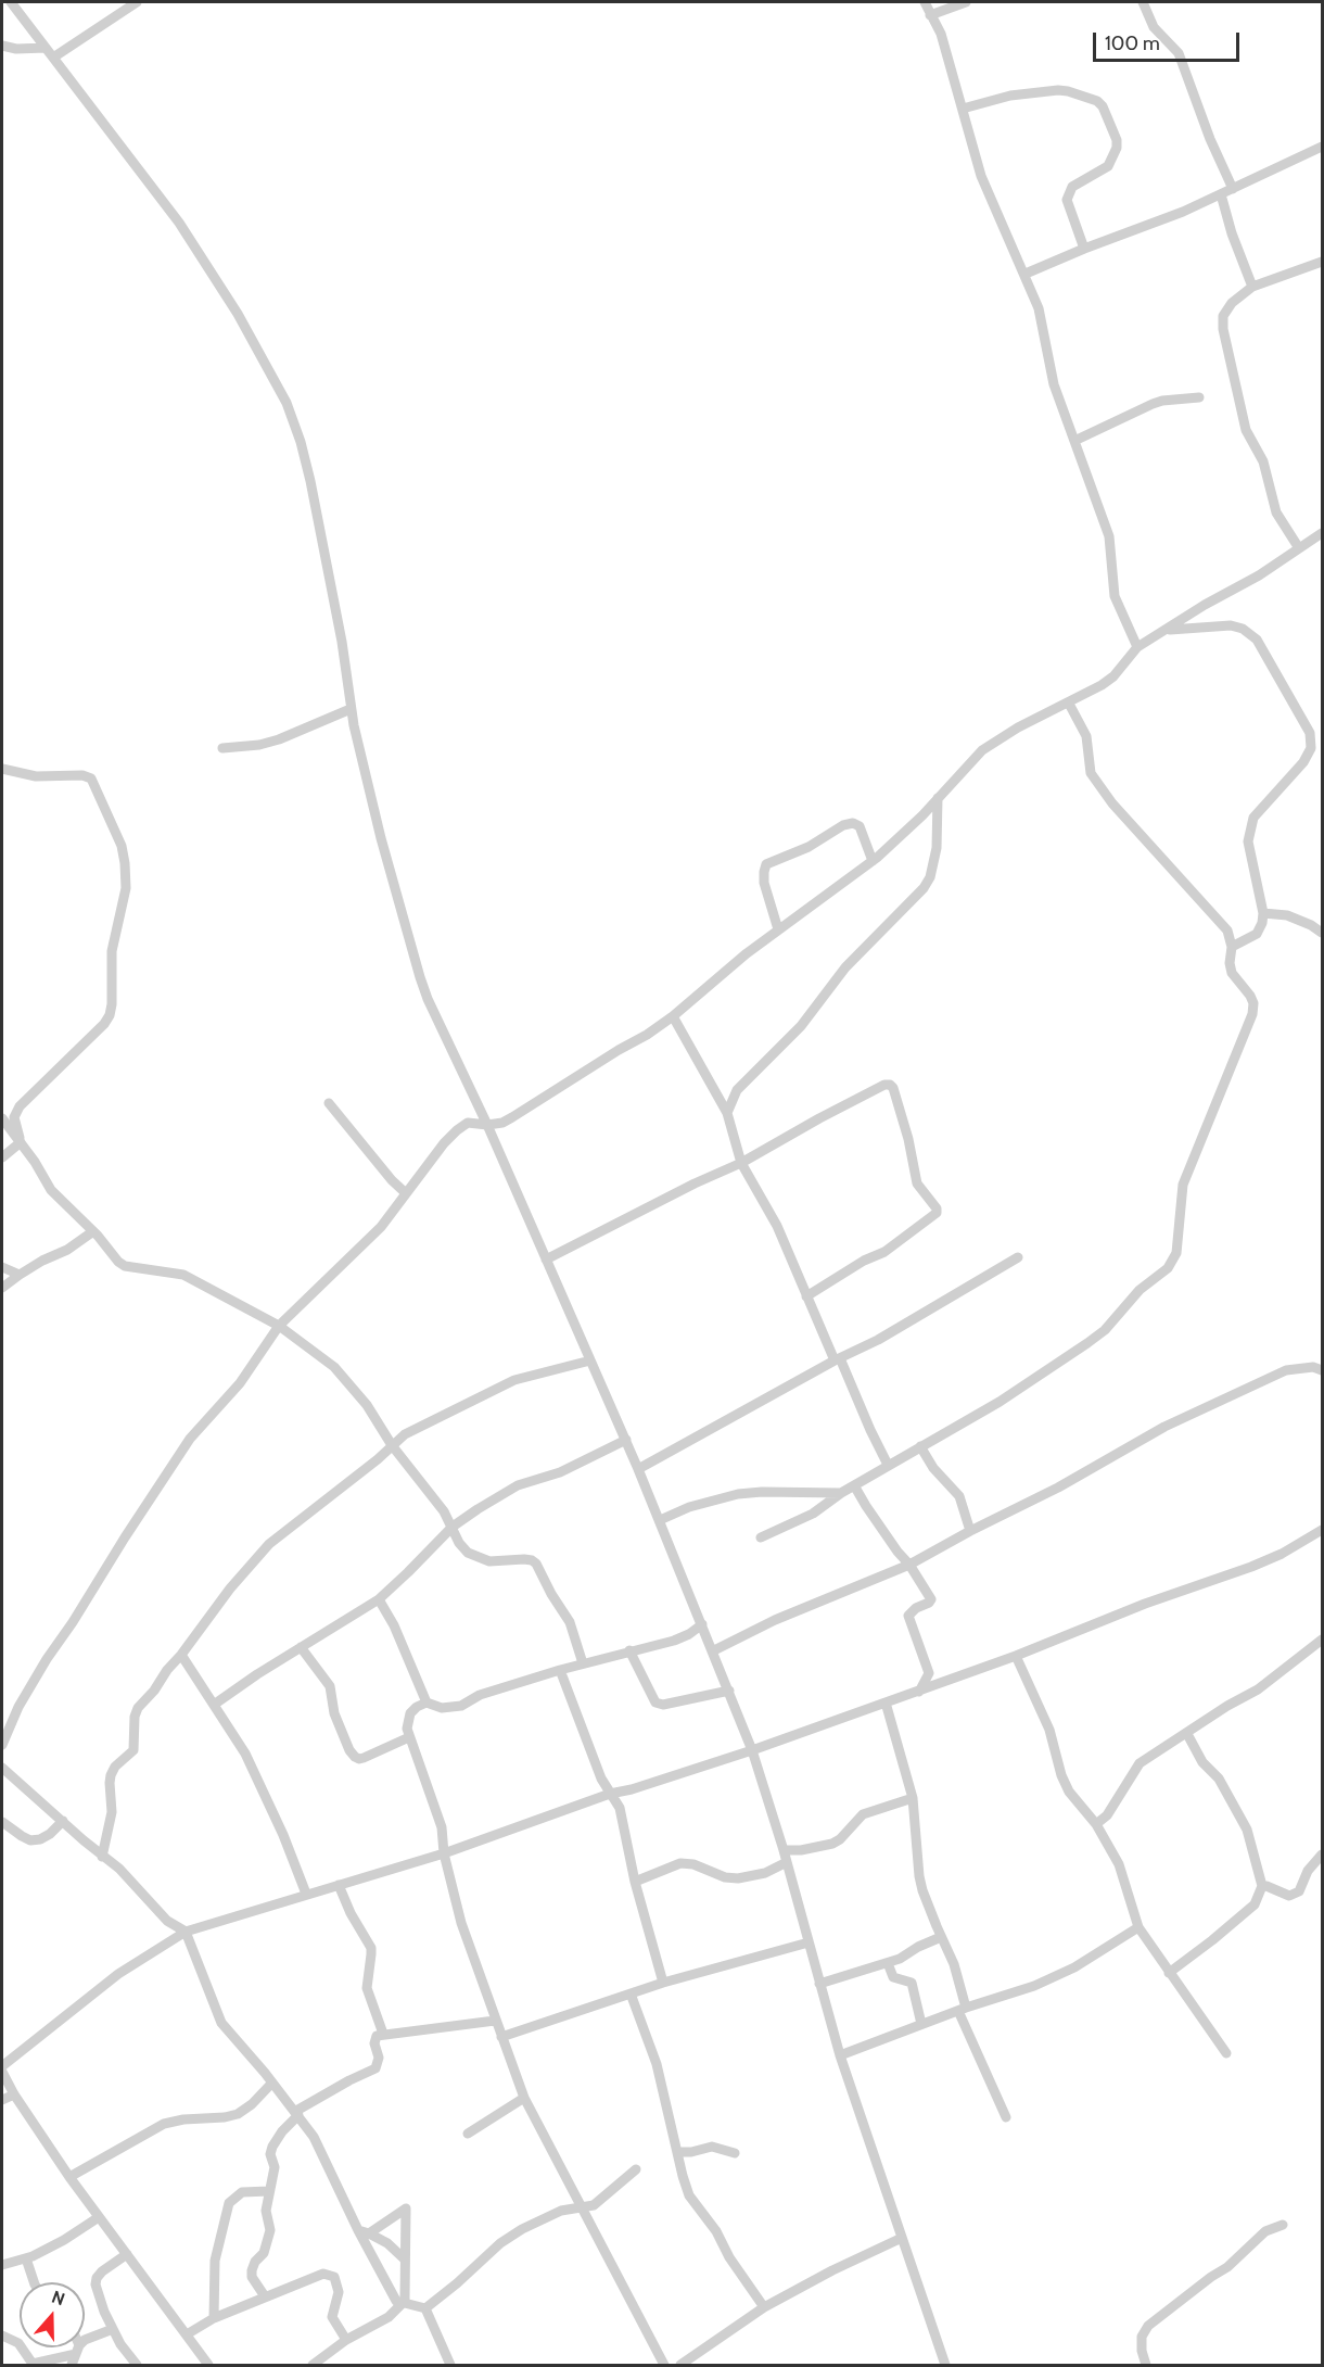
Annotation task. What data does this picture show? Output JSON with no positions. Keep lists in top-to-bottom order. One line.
{"scale_bar":"100 m","north":"top"}
